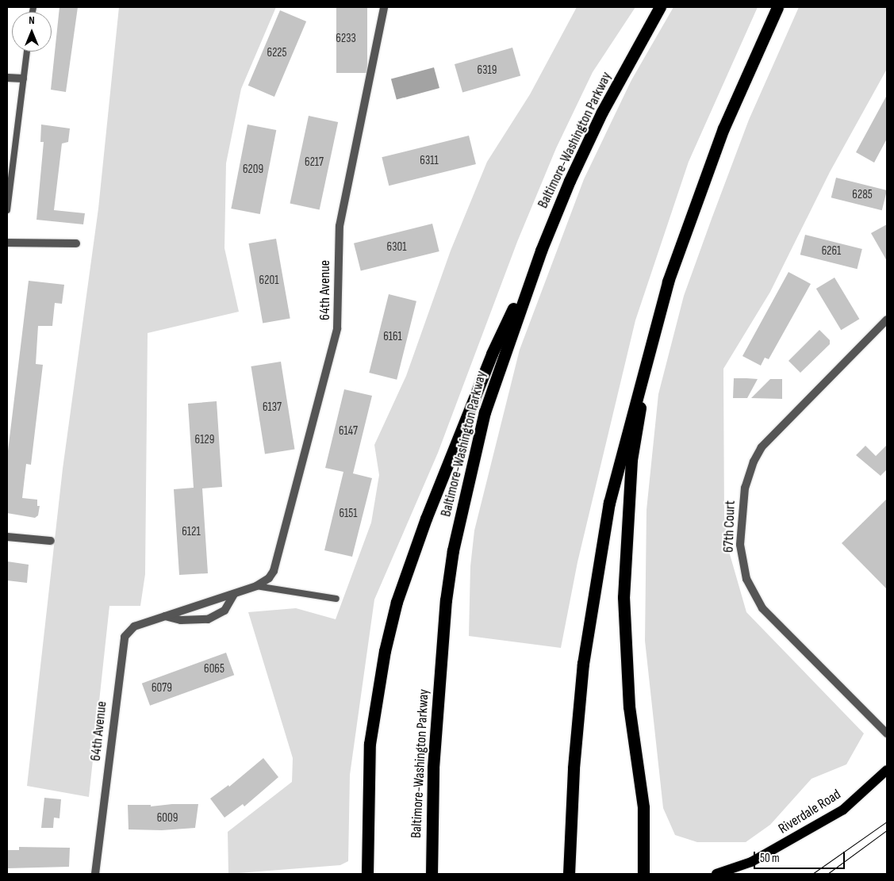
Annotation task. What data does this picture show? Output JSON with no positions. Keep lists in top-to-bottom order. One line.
{"streets":{"highway":["Baltimore-Washington Parkway"],"main road":["Riverdale Road"],"street":["64th Avenue","67th Court"]},"house_numbers":["6233","6225","6319","6311","6217","6209","6285","6301","6261","6201","6161","6137","6147","6129","6151","6121","6065","6079","6009"],"scale_bar":"50 m","north":"top"}
